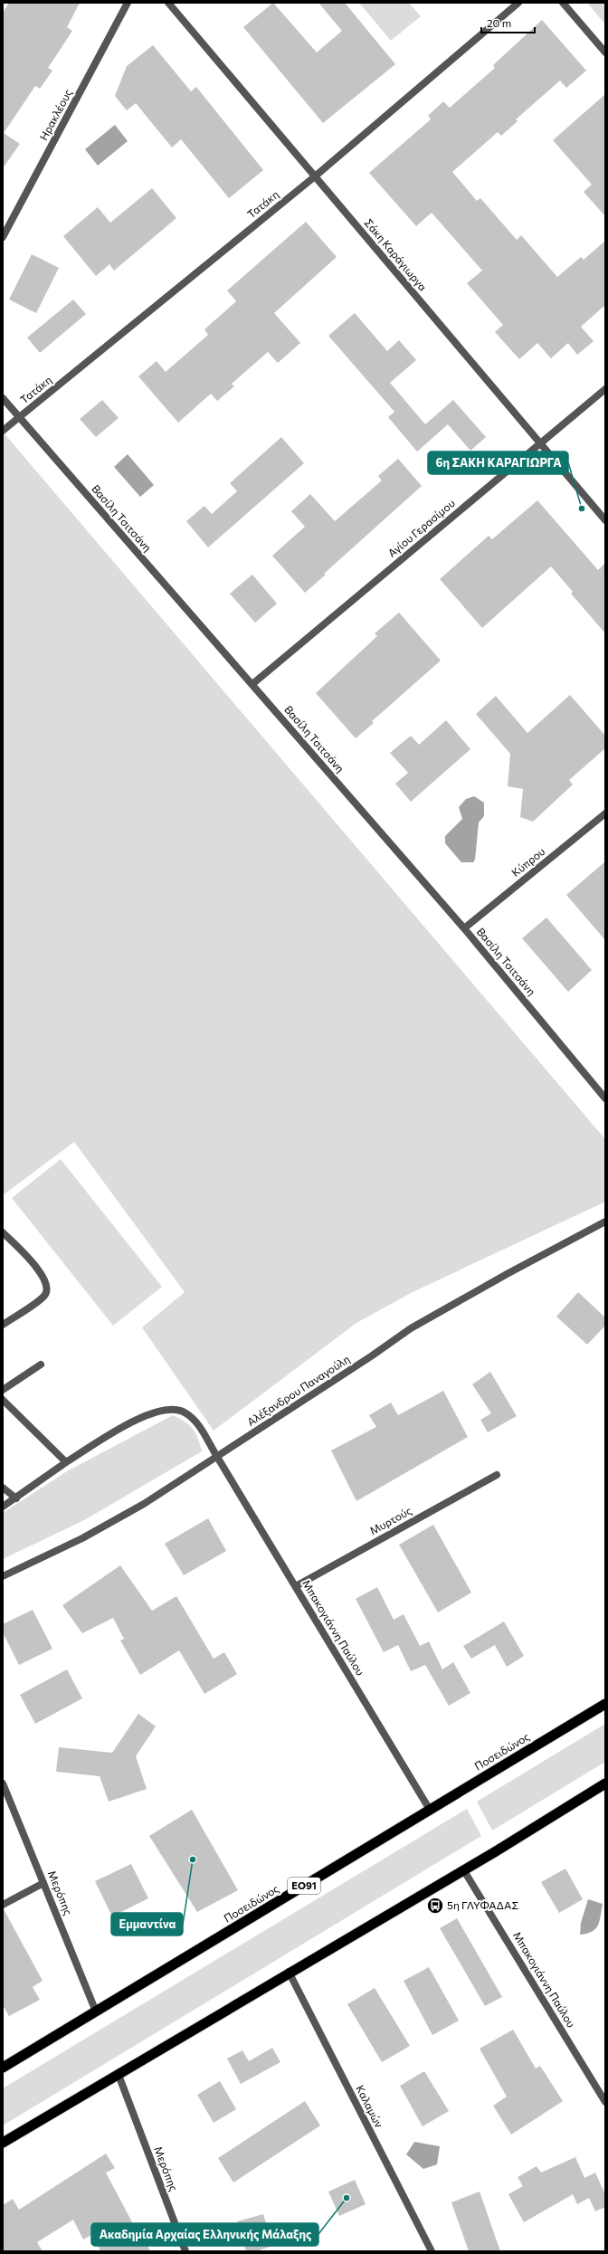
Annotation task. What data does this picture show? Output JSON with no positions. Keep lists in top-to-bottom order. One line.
{"streets":{"highway":["Ποσειδώνος","ΕΟ91"],"street":["Ηρακλέους","Τατάκη","Σάκη Καράγιωργα","Βασίλη Τσιτσάνη","Αγίου Γερασίμου","Κύπρου","Αλέξανδρου Παναγούλη","Μυρτούς","Μπακογιάννη Παύλου","Μερόπης","Καλαμών"]},"crossings":[["Τατάκη","Σάκη Καράγιωργα"],["Τατάκη","Βασίλη Τσιτσάνη"],["Σάκη Καράγιωργα","Αγίου Γερασίμου"],["Βασίλη Τσιτσάνη","Αγίου Γερασίμου"],["Βασίλη Τσιτσάνη","Κύπρου"],["Αλέξανδρου Παναγούλη","Μπακογιάννη Παύλου"],["Μυρτούς","Μπακογιάννη Παύλου"],["Μπακογιάννη Παύλου","Ποσειδώνος"],["Ποσειδώνος","Μερόπης"]],"places":{"other":["6η ΣΑΚΗ ΚΑΡΑΓΙΩΡΓΑ","Εμμαντίνα","Ακαδημία Αρχαίας Ελληνικής Μάλαξης"],"bus stop":["5η ΓΛΥΦΑΔΑΣ"]},"scale_bar":"20 m"}
